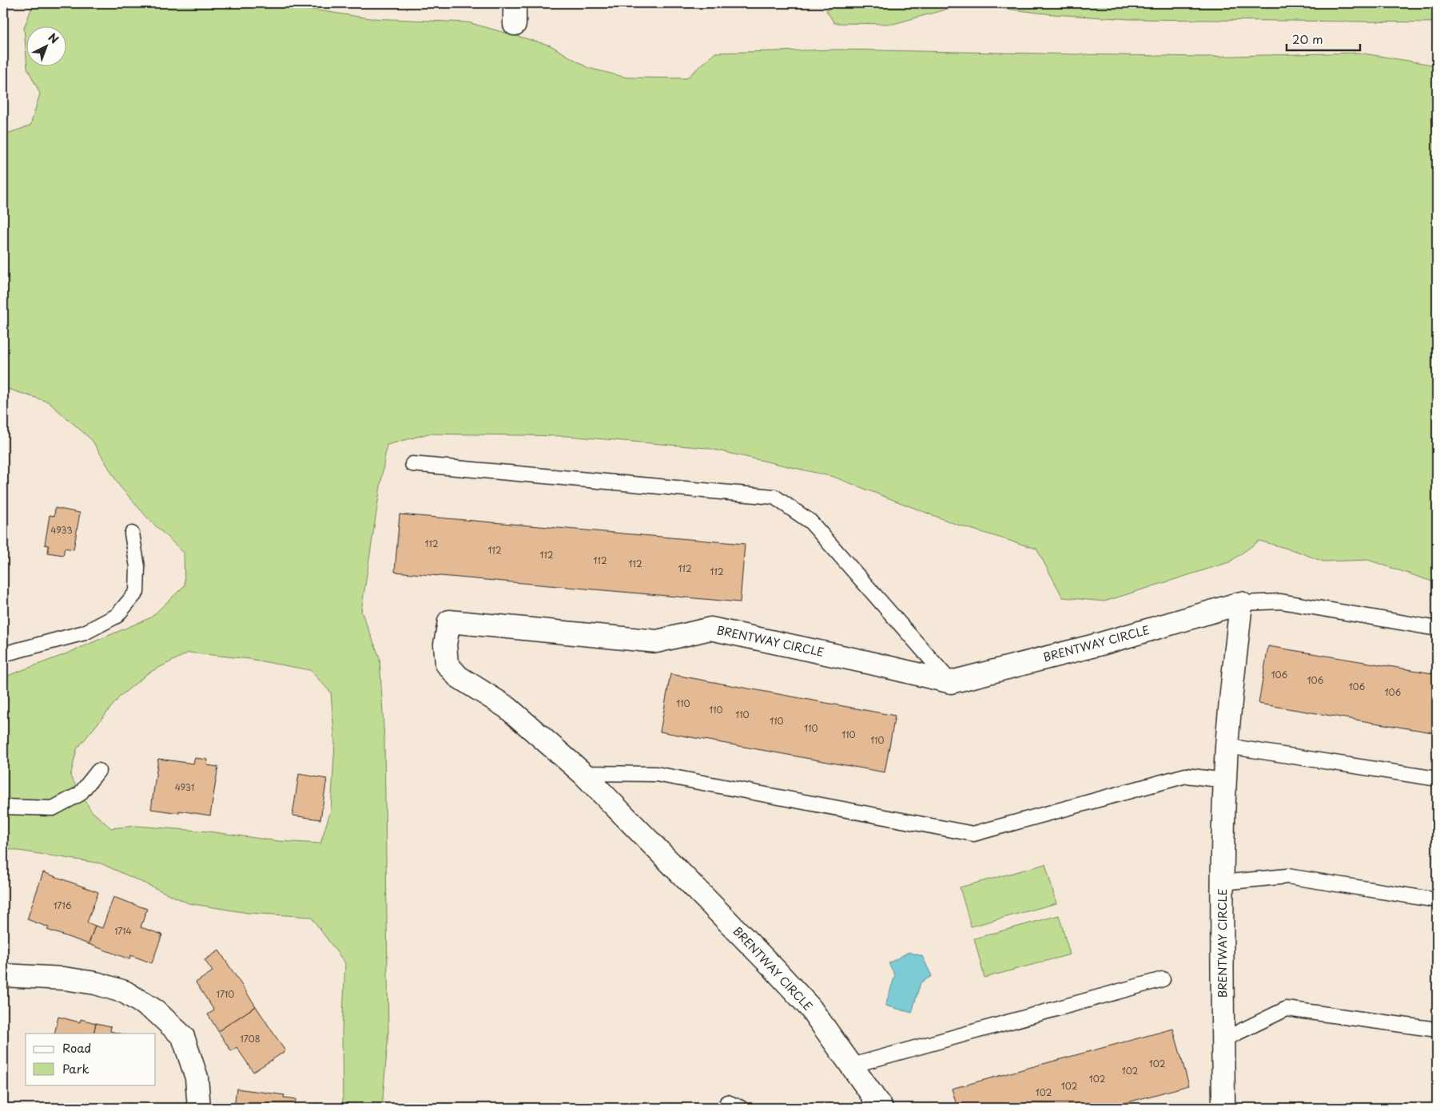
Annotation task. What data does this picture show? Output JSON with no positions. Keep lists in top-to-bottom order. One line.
{"streets":{"street":["BRENTWAY CIRCLE"]},"house_numbers":["4933","112","112","112","112","112","112","112","106","106","106","106","110","110","110","110","110","110","110","4931","1716","1714","1710","1708","102","102","102","102","102"],"legend":["Road","Park"],"scale_bar":"20 m","north":"top right"}
